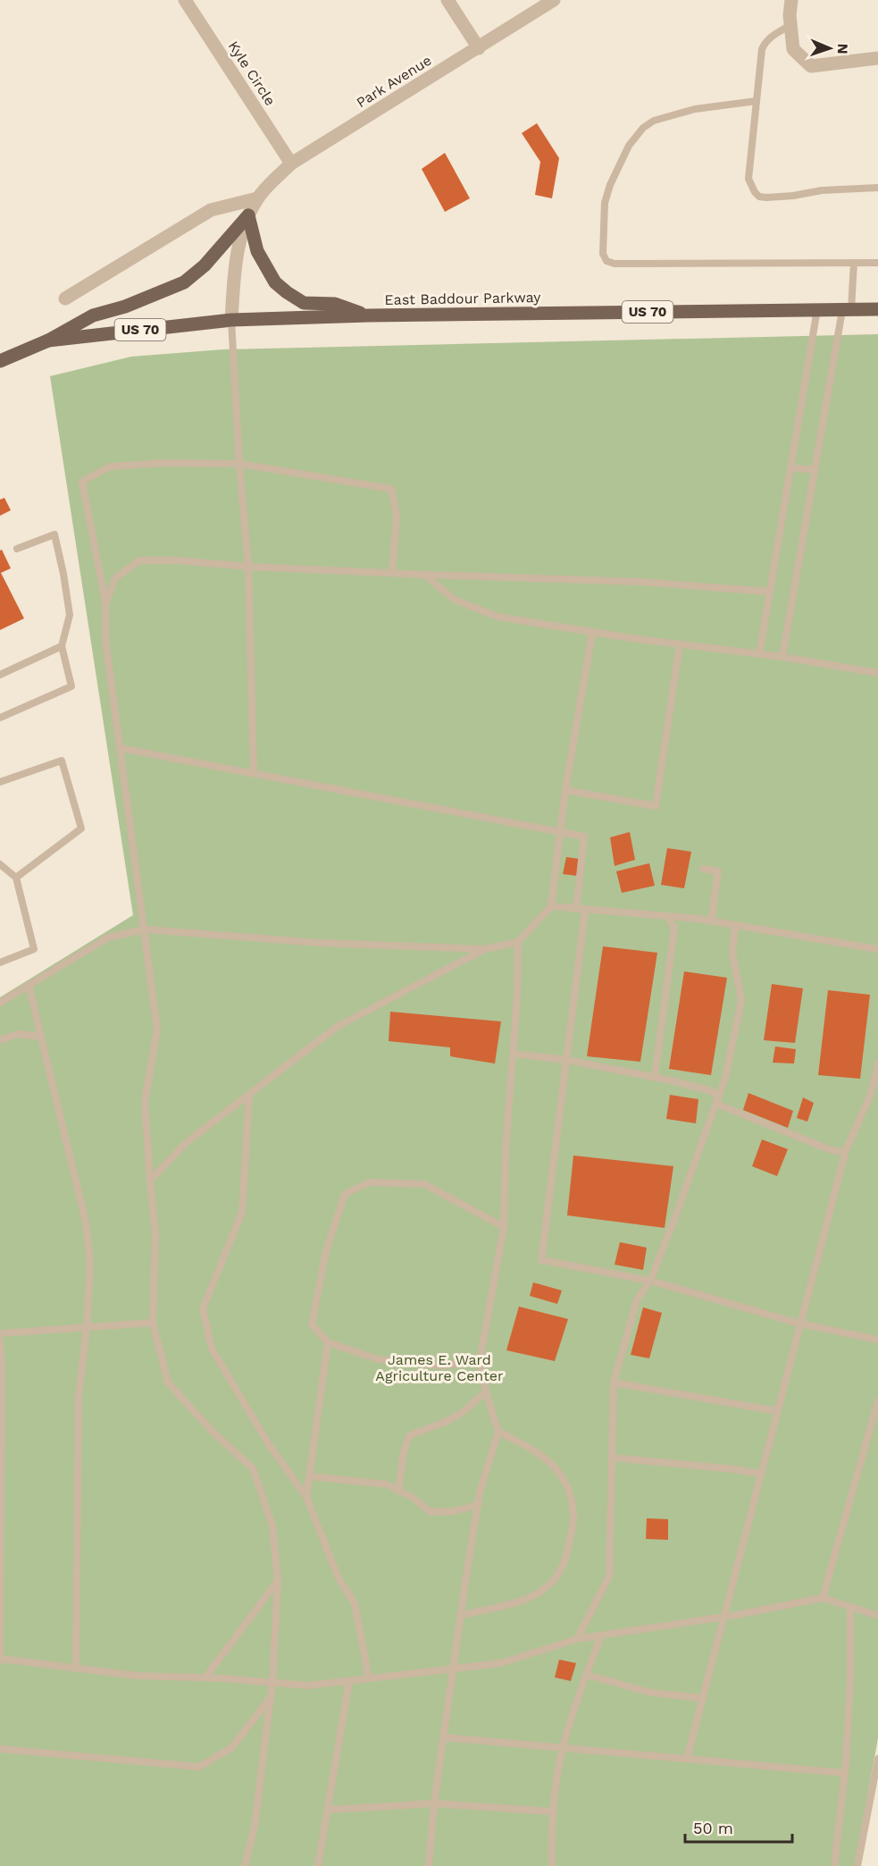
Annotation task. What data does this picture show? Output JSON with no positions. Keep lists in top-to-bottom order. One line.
{"streets":{"main road":["East Baddour Parkway","US 70"],"street":["Kyle Circle","Park Avenue"]},"crossings":[["Kyle Circle","Park Avenue"],["Park Avenue","East Baddour Parkway"],["East Baddour Parkway","US 70"]],"parks":["James E. Ward Agriculture Center"],"scale_bar":"50 m","north":"right"}
